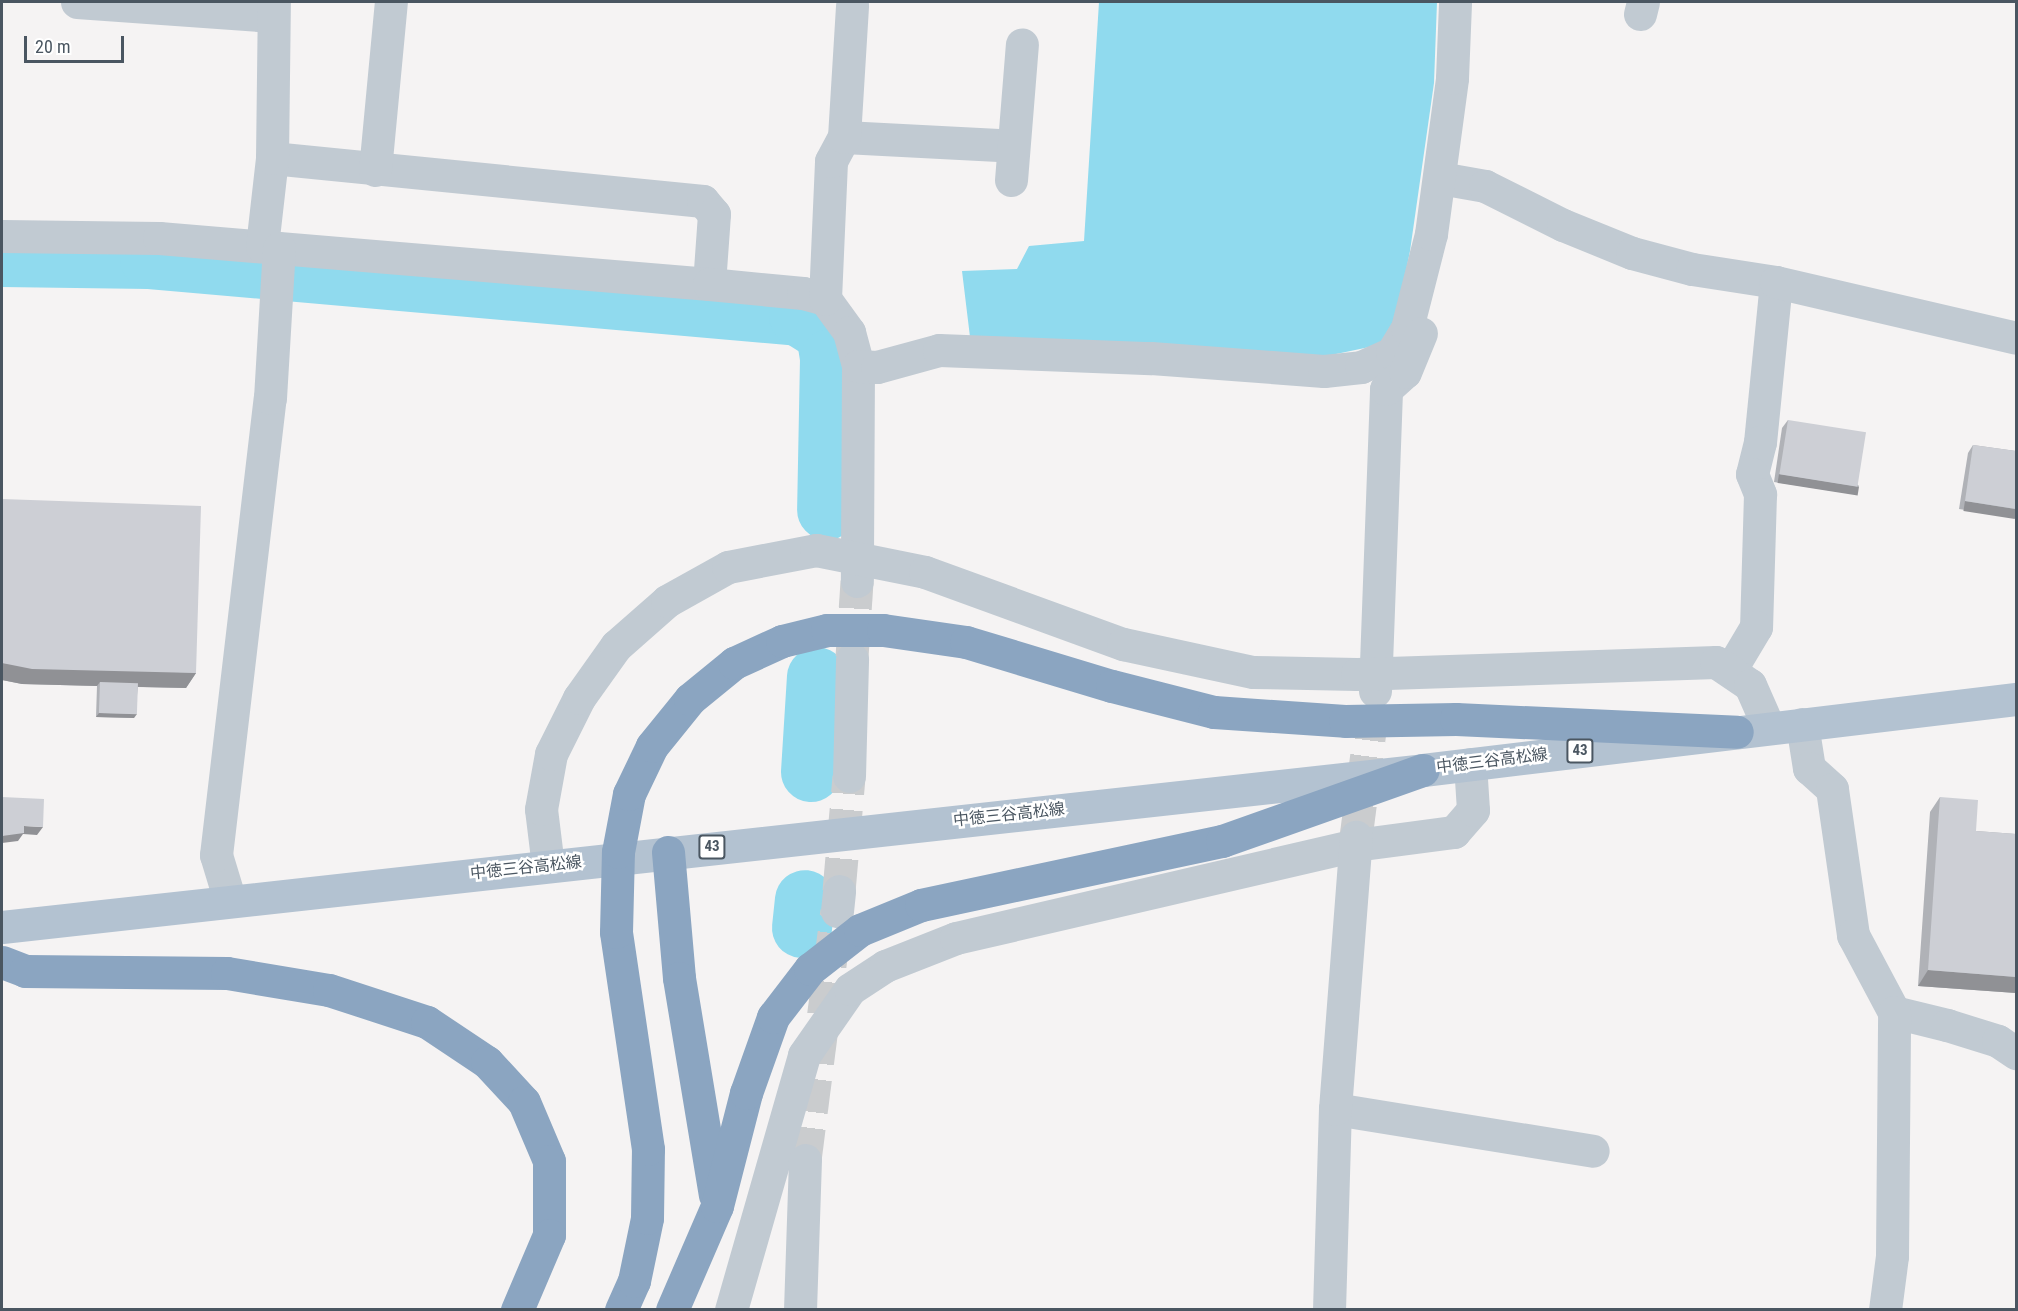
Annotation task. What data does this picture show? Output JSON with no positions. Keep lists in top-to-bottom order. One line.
{"streets":{"main road":["43","中徳三谷高松線"]},"scale_bar":"20 m"}
